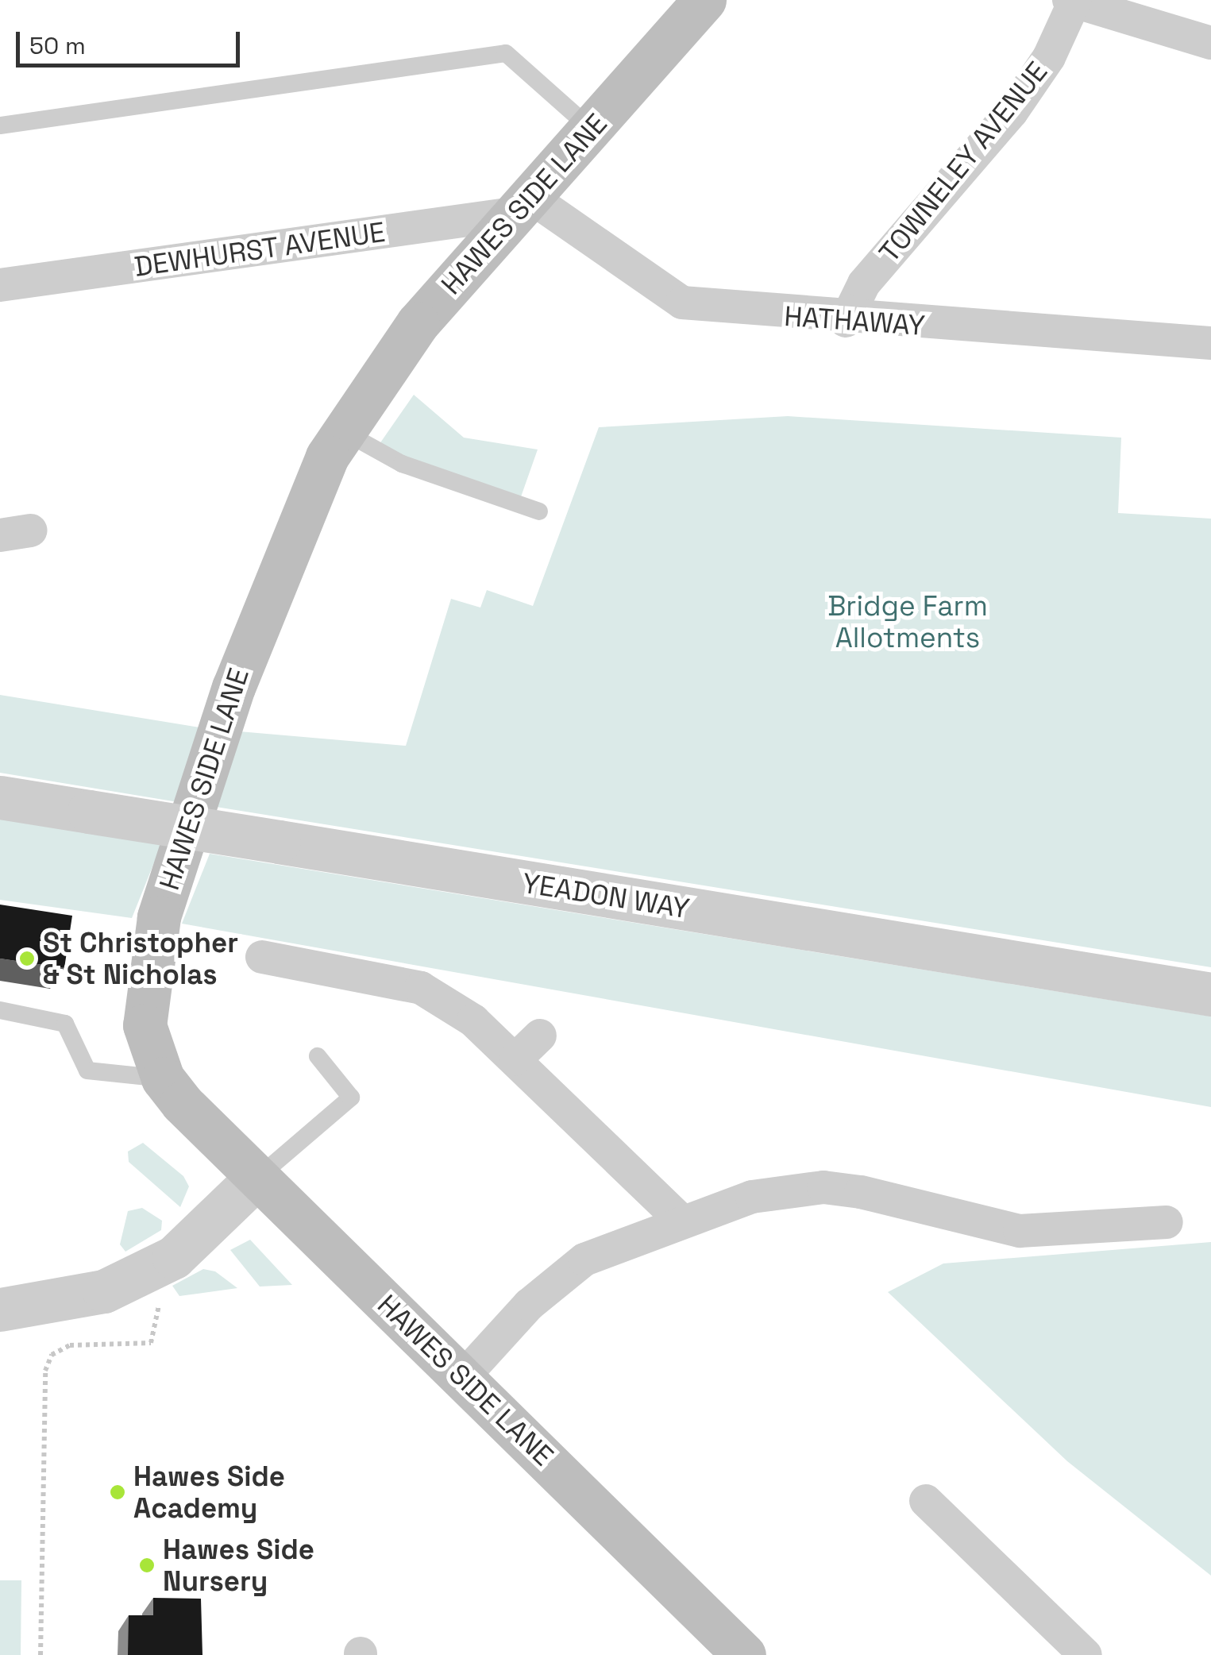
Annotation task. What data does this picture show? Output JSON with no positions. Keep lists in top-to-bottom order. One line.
{"streets":{"main road":["HAWES SIDE LANE"],"street":["TOWNELEY AVENUE","DEWHURST AVENUE","HATHAWAY","YEADON WAY"]},"crossings":[["TOWNELEY AVENUE","HATHAWAY"],["HAWES SIDE LANE","DEWHURST AVENUE"],["HAWES SIDE LANE","HATHAWAY"],["DEWHURST AVENUE","HATHAWAY"]],"parks":["Bridge Farm Allotments"],"places":["St Christopher & St Nicholas","Hawes Side Academy","Hawes Side Nursery"],"scale_bar":"50 m"}
